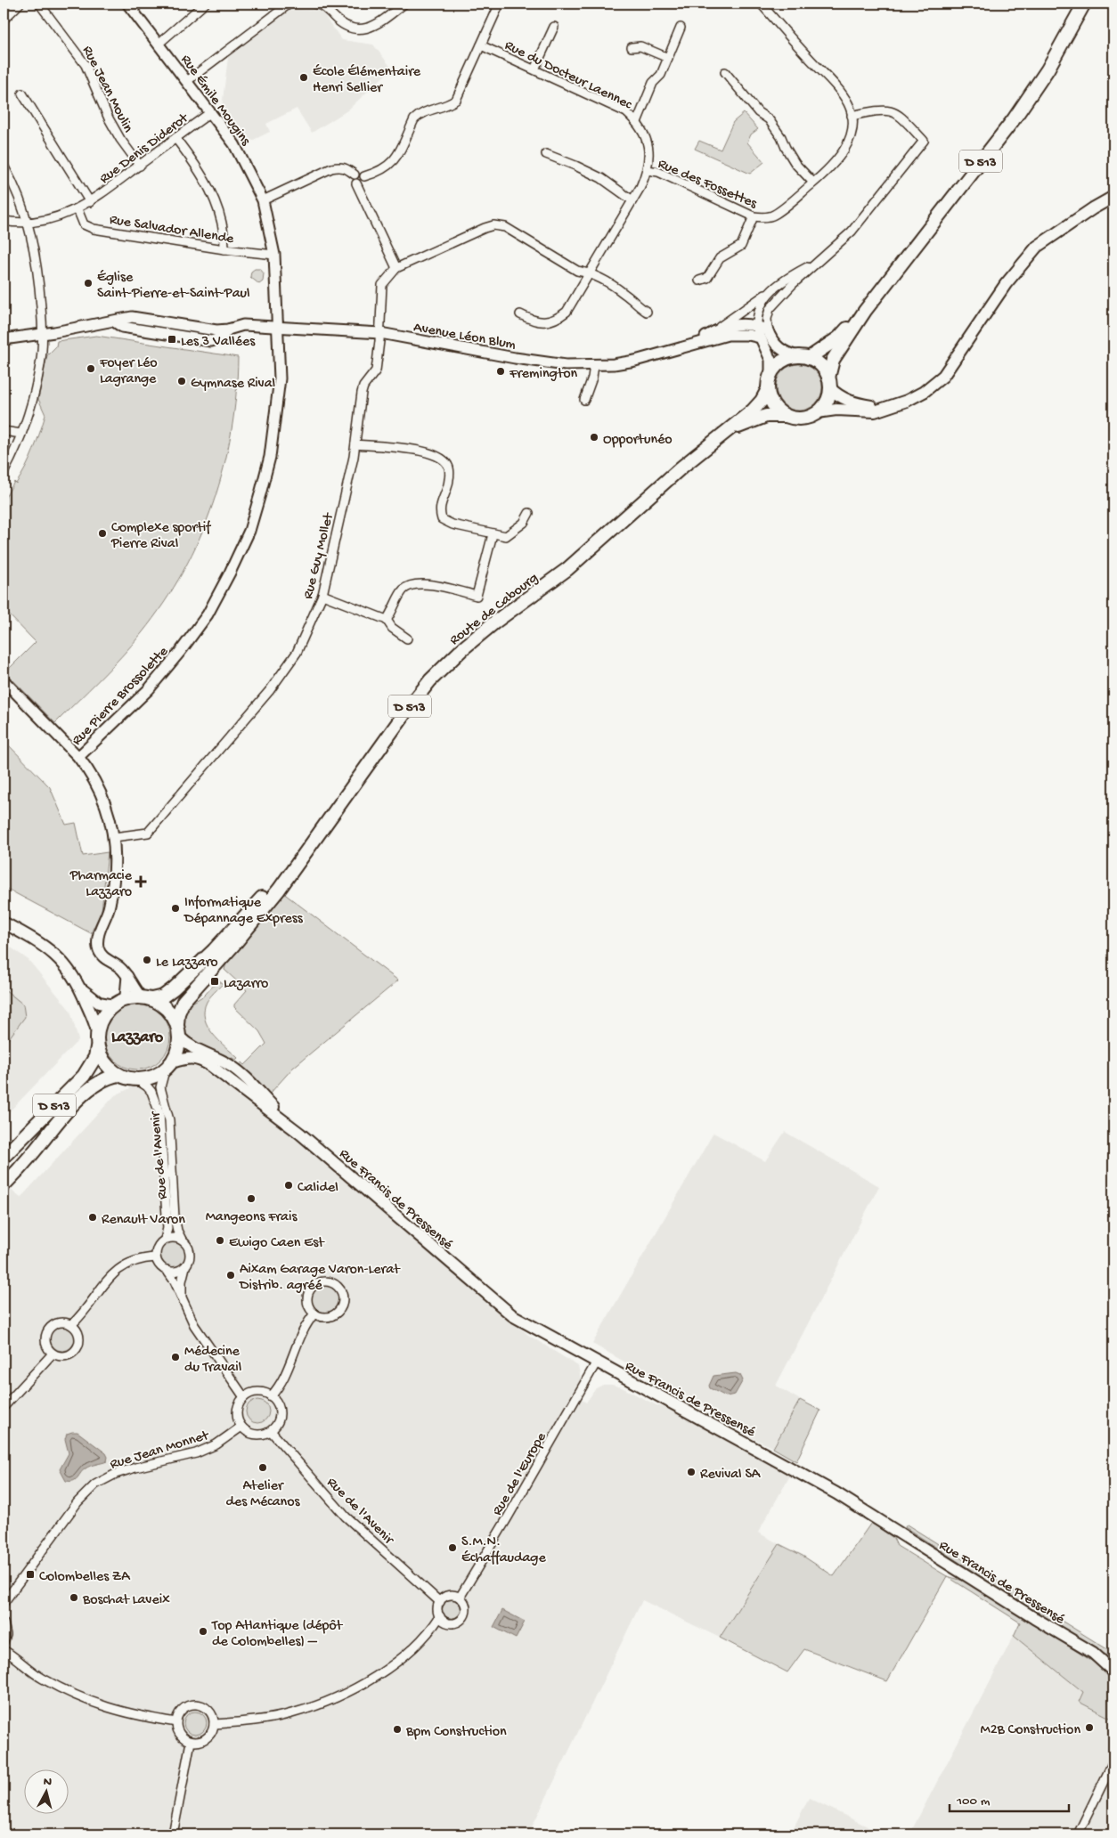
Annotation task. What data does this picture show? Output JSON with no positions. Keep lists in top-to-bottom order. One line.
{"streets":{"main road":["D 513","Route de Cabourg","Rue Francis de Pressensé"],"street":["Rue du Docteur Laennec","Rue Jean Moulin","Rue Émile Mougins","Rue Denis Diderot","Rue des Fossettes","Rue Salvador Allende","Avenue Léon Blum","Rue Guy Mollet","Rue Pierre Brossolette","Rue de l'Avenir","Rue Jean Monnet","Rue de l'Europe"]},"crossings":[["Rue du Docteur Laennec","Rue des Fossettes"],["Rue Jean Moulin","Rue Denis Diderot"],["Rue Émile Mougins","Rue Denis Diderot"],["Rue Émile Mougins","Rue Salvador Allende"],["Rue Émile Mougins","Avenue Léon Blum"],["Rue Émile Mougins","Rue Pierre Brossolette"],["Rue Denis Diderot","Rue Salvador Allende"],["D 513","Route de Cabourg"],["D 513","Rue de l'Avenir"],["Avenue Léon Blum","Rue Guy Mollet"],["Avenue Léon Blum","Rue Pierre Brossolette"],["Rue de l'Avenir","Rue Jean Monnet"],["Rue de l'Avenir","Rue de l'Europe"],["Rue Francis de Pressensé","Rue de l'Europe"]],"districts":["Lazzaro"],"places":{"other":["École Élémentaire Henri Sellier","Église Saint-Pierre-et-Saint-Paul","Foyer Léo Lagrange","Fremington","Gymnase Rival","Opportunéo","Complexe sportif Pierre Rival","Informatique Dépannage Express","Le Lazzaro","Calidel","Mangeons Frais","Renault Varon","Ewigo Caen Est","Aixam Garage Varon-Lerat Distrib. agréé","Médecine du Travail","Atelier des Mécanos","Revival SA","S.M.N. Échaffaudage","Boschat Laveix","Top Atlantique (dépôt de Colombelles) –","M2B Construction","Bpm Construction"],"transit":["Les 3 Vallées","Lazarro","Colombelles ZA"],"health":["Pharmacie Lazzaro"]},"scale_bar":"100 m","north":"top"}
